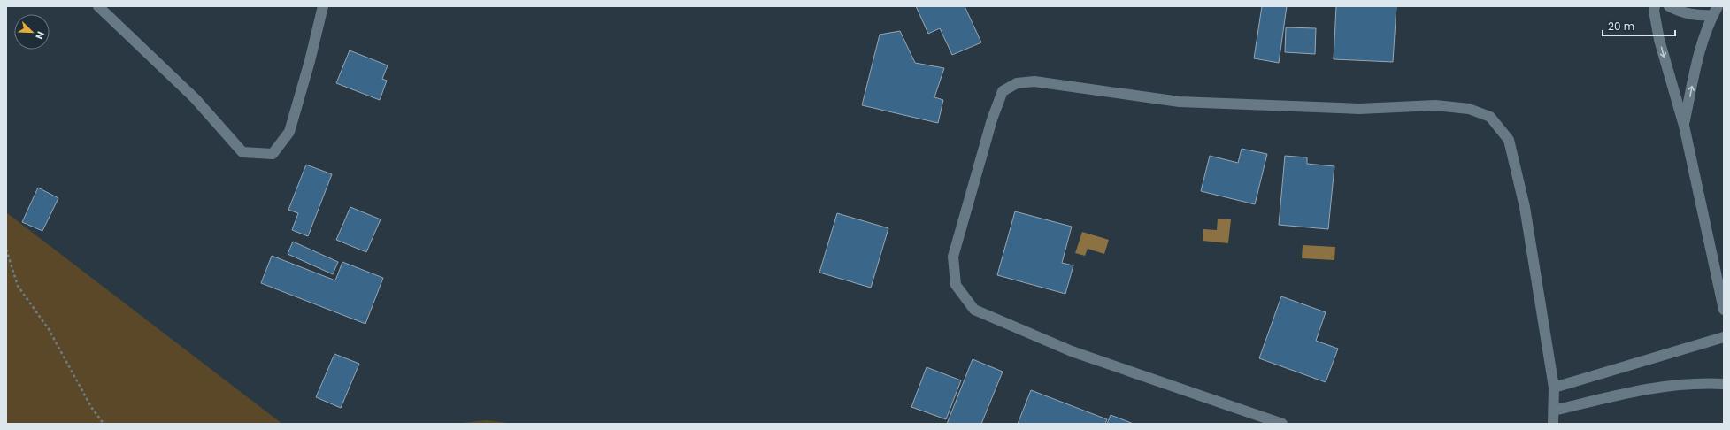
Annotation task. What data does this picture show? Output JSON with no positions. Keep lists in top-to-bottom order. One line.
{"scale_bar":"20 m","north":"bottom right"}
